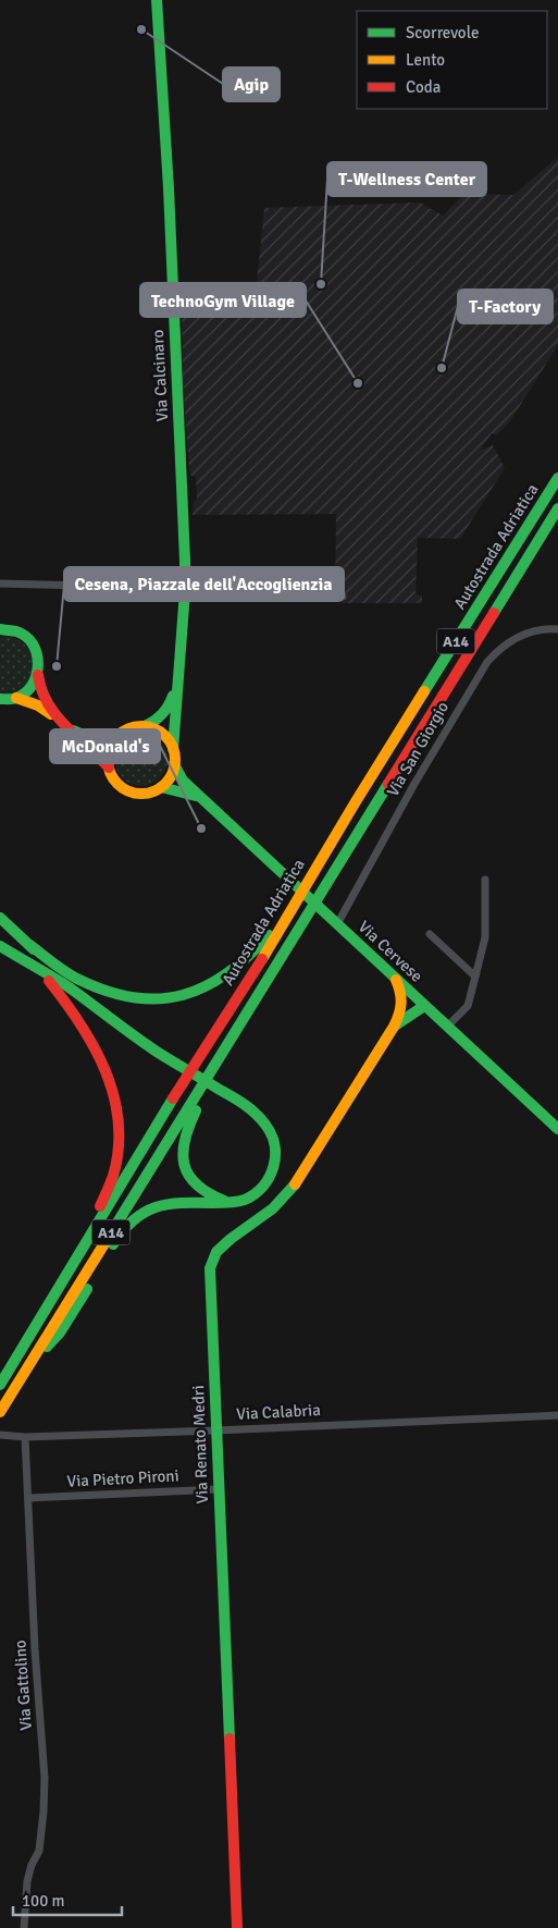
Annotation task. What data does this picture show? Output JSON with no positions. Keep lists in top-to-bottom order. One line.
{"streets":{"main road":["Via Calcinaro","Autostrada Adriatica","A14","Via Cervese","Via Renato Medri"],"street":["Via San Giorgio","Via Calabria","Via Pietro Pironi","Via Gattolino"]},"crossings":[["Via Calcinaro","Via Cervese"],["Via San Giorgio","Via Cervese"],["Via Cervese","Via Renato Medri"],["Via Calabria","Via Renato Medri"],["Via Calabria","Via Gattolino"],["Via Renato Medri","Via Pietro Pironi"],["Via Pietro Pironi","Via Gattolino"]],"places":["Agip","T-Wellness Center","T-Factory","TechnoGym Village","Cesena, Piazzale dell'Accoglienzia","McDonald's"],"legend":["Scorrevole","Lento","Coda"],"scale_bar":"100 m"}
